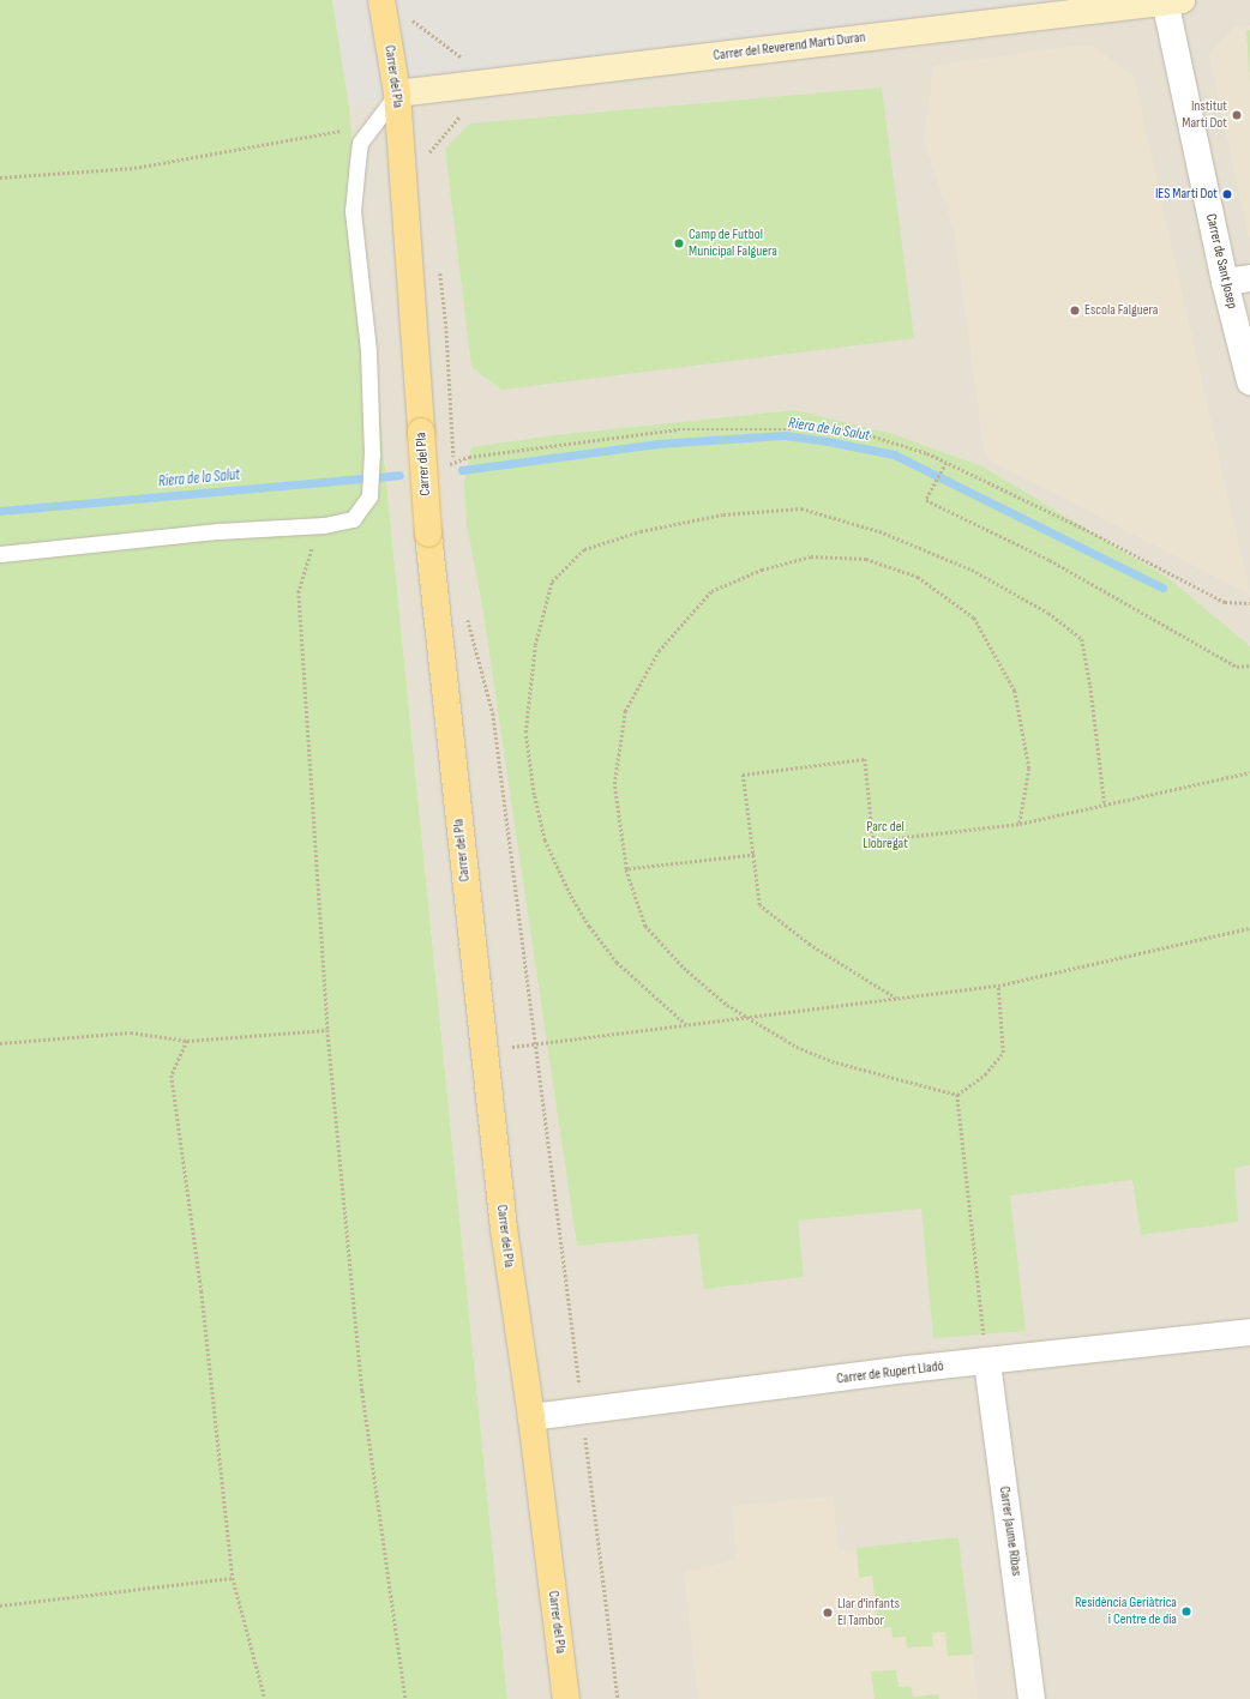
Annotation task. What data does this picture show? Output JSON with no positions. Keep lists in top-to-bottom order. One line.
{"streets":{"main road":["Carrer del Pla"],"street":["Carrer del Reverend Martí Duran","Carrer de Sant Josep","Carrer de Rupert Lladó","Carrer Jaume Ribas"]},"crossings":[["Carrer del Reverend Martí Duran","Carrer del Pla"],["Carrer del Reverend Martí Duran","Carrer de Sant Josep"],["Carrer del Pla","Carrer de Rupert Lladó"],["Carrer de Rupert Lladó","Carrer Jaume Ribas"]],"water":["Riera de la Salut"],"parks":["Parc del Llobregat"],"places":["Institut Martí Dot","IES Martí Dot","Camp de Futbol Municipal Falguera","Escola Falguera","Residència Geriàtrica i Centre de dia","Llar d'infants El Tambor"]}
